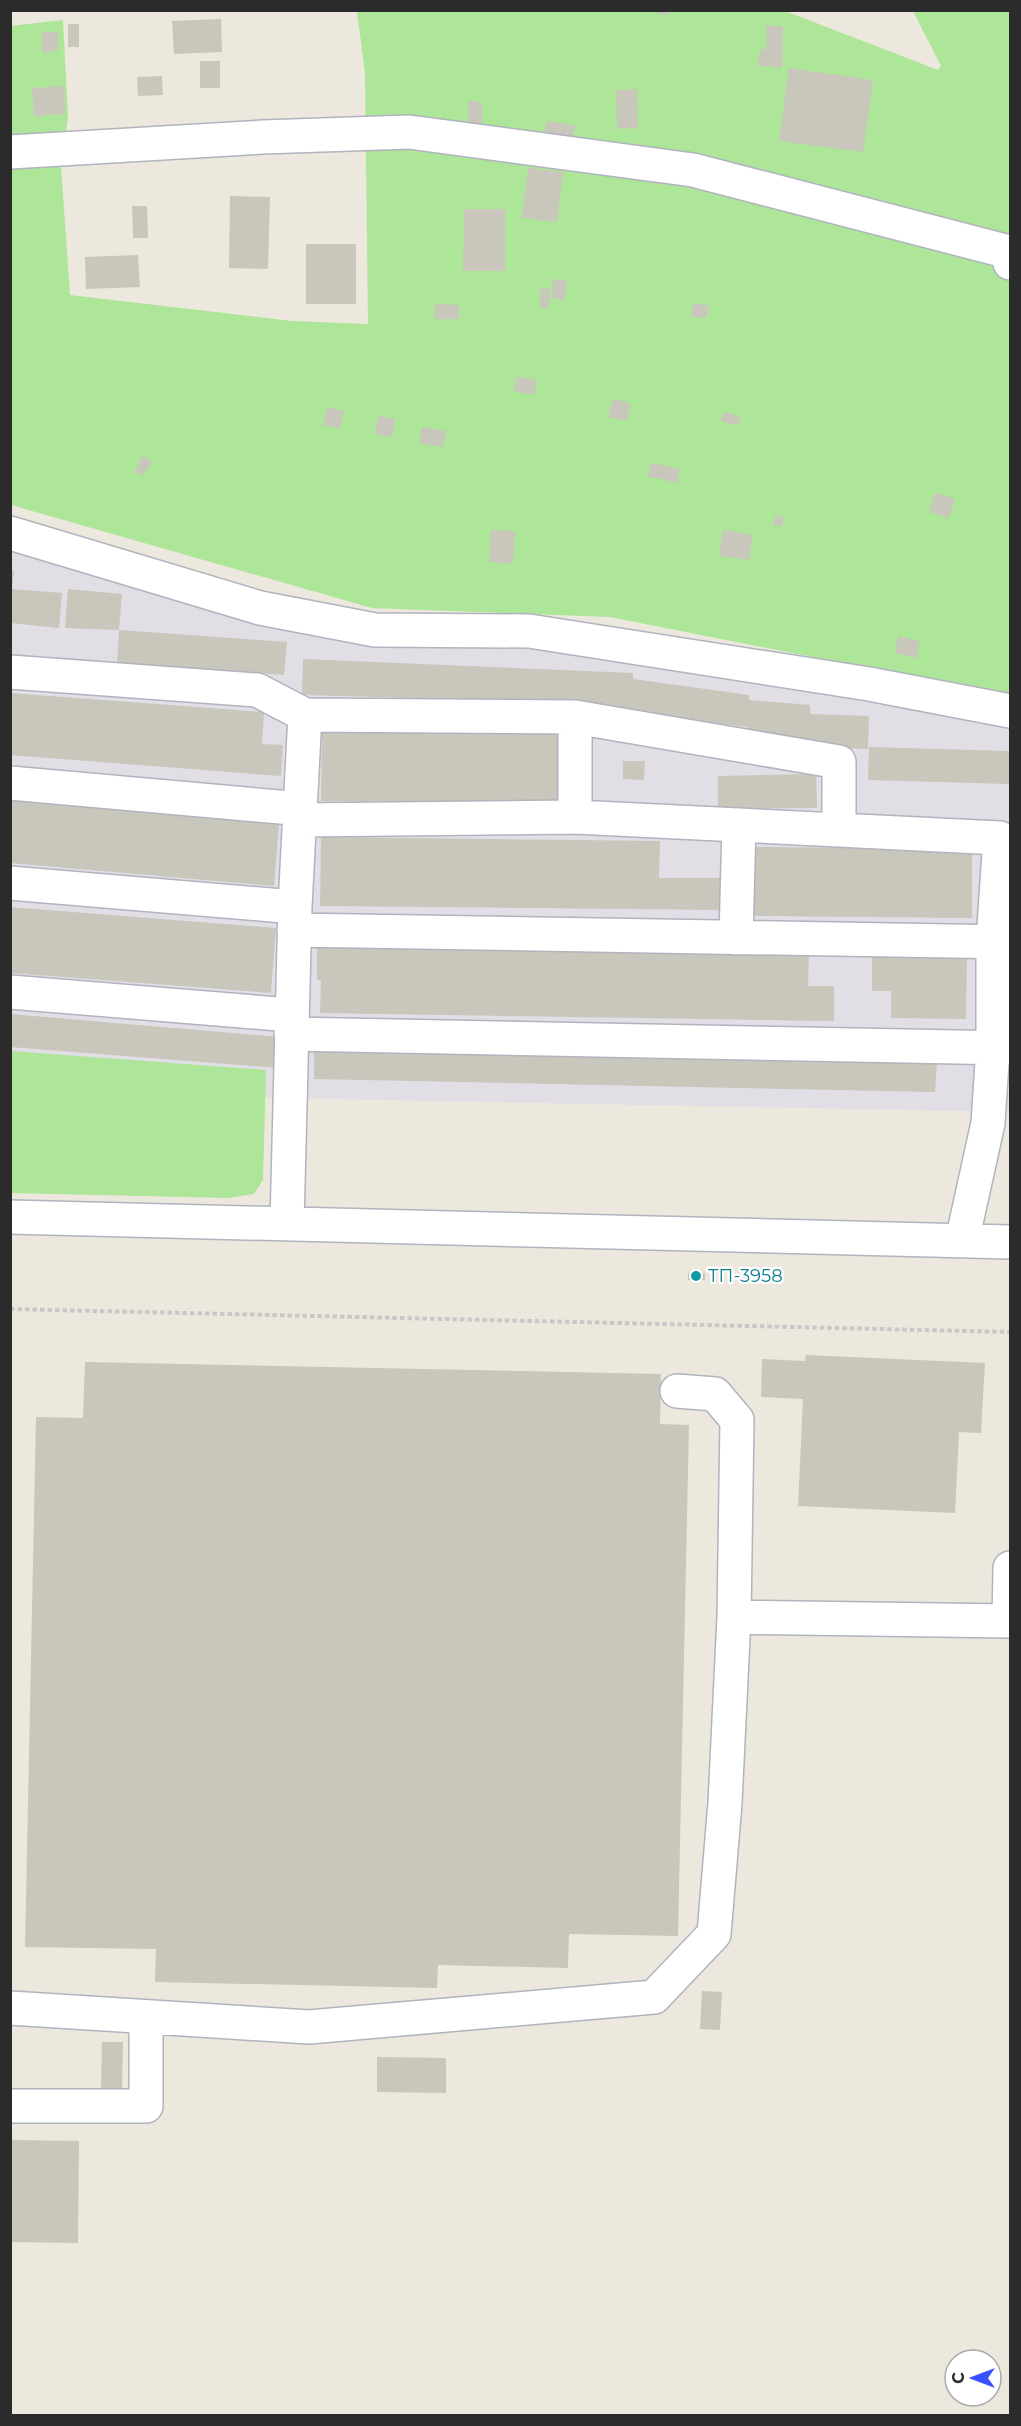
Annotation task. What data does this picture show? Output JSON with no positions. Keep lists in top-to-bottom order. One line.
{"places":["ТП-3958"],"north":"left"}
